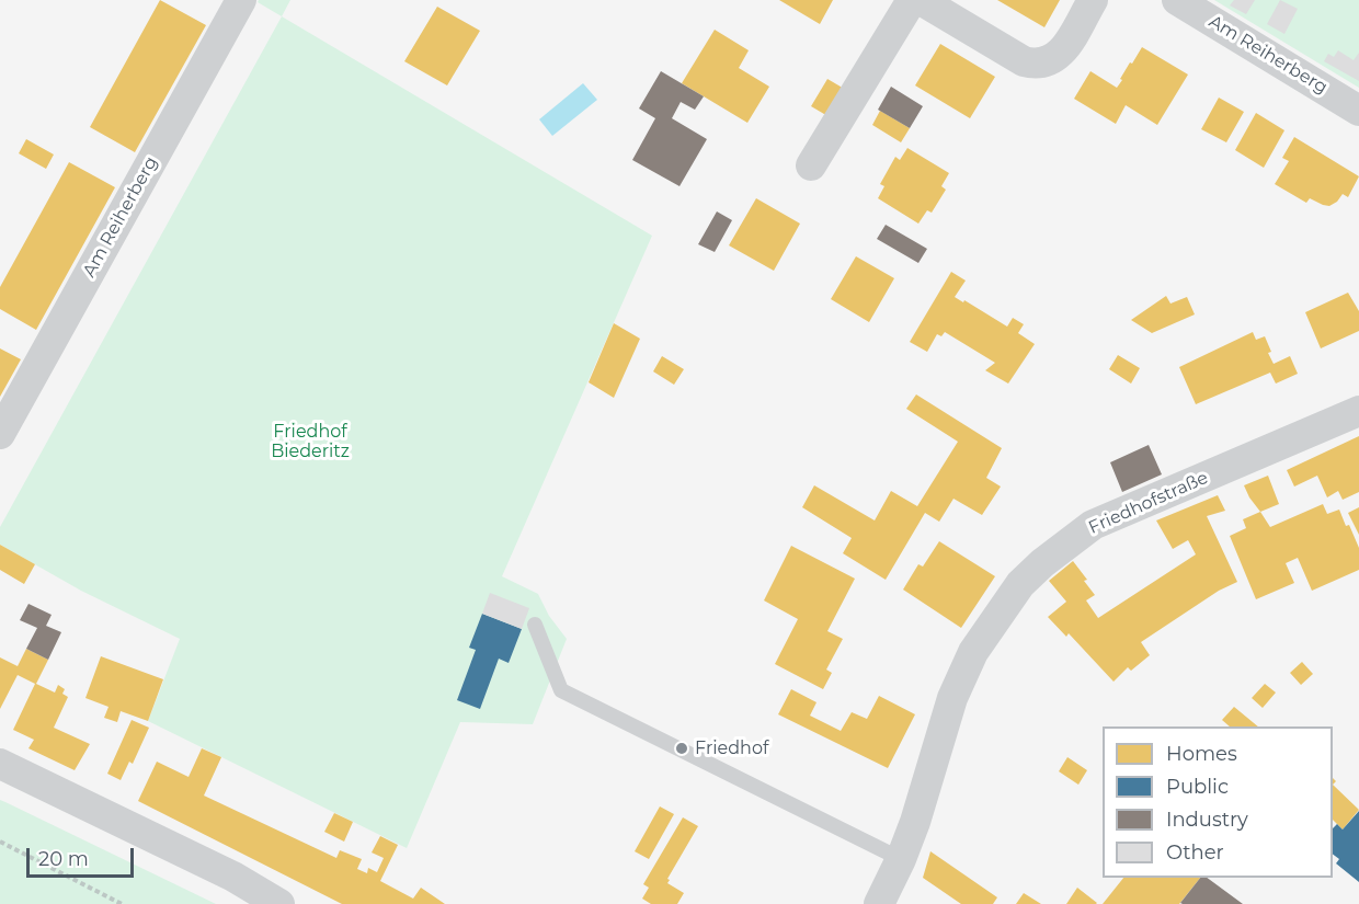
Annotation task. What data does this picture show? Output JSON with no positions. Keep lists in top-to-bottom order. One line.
{"streets":{"street":["Am Reiherberg","Friedhofstraße"]},"parks":["Friedhof Biederitz"],"places":["Friedhof"],"legend":["Homes","Public","Industry","Other"],"scale_bar":"20 m"}
